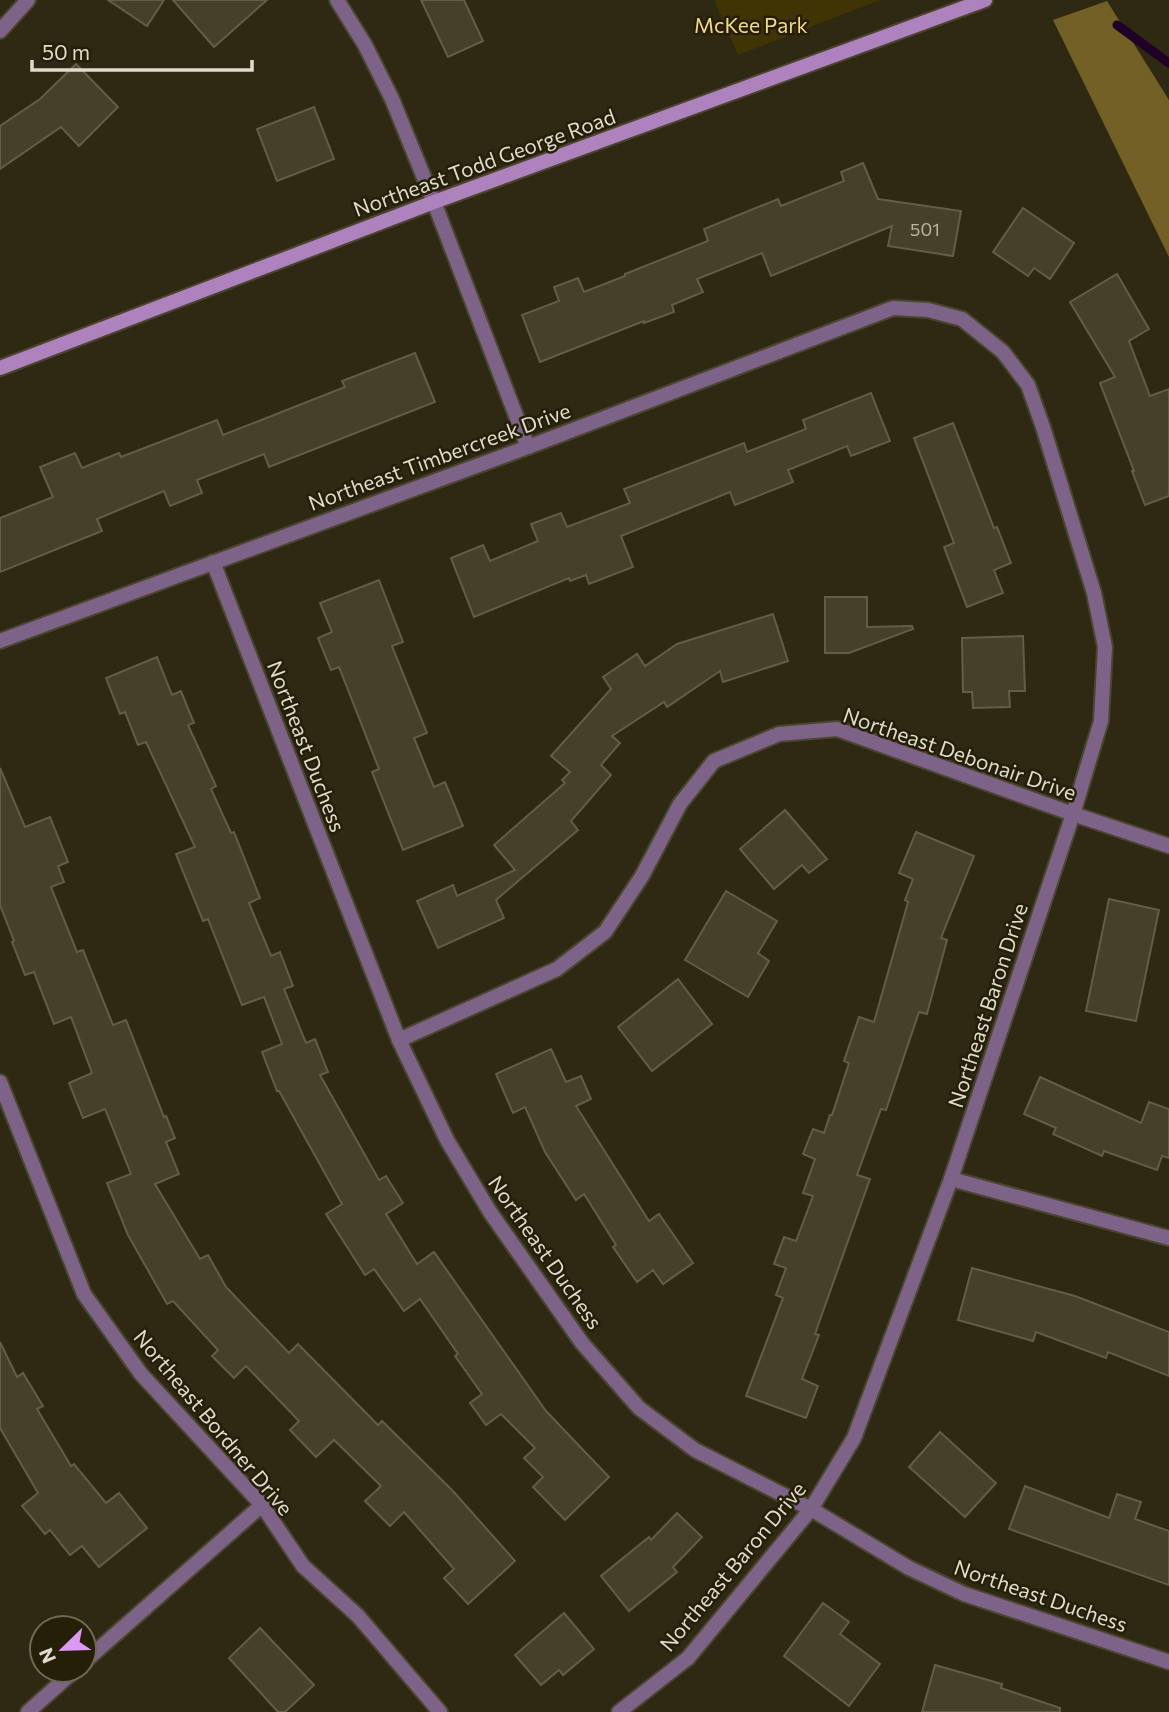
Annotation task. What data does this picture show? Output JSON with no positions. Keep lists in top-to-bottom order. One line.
{"streets":{"main road":["Northeast Todd George Road"],"street":["Northeast Timbercreek Drive","Northeast Duchess","Northeast Debonair Drive","Northeast Baron Drive","Northeast Bordner Drive"]},"crossings":[["Northeast Timbercreek Drive","Northeast Duchess"],["Northeast Timbercreek Drive","Northeast Baron Drive"],["Northeast Duchess","Northeast Debonair Drive"],["Northeast Duchess","Northeast Baron Drive"],["Northeast Debonair Drive","Northeast Baron Drive"]],"parks":["McKee Park"],"house_numbers":["501"],"scale_bar":"50 m","north":"bottom left"}
